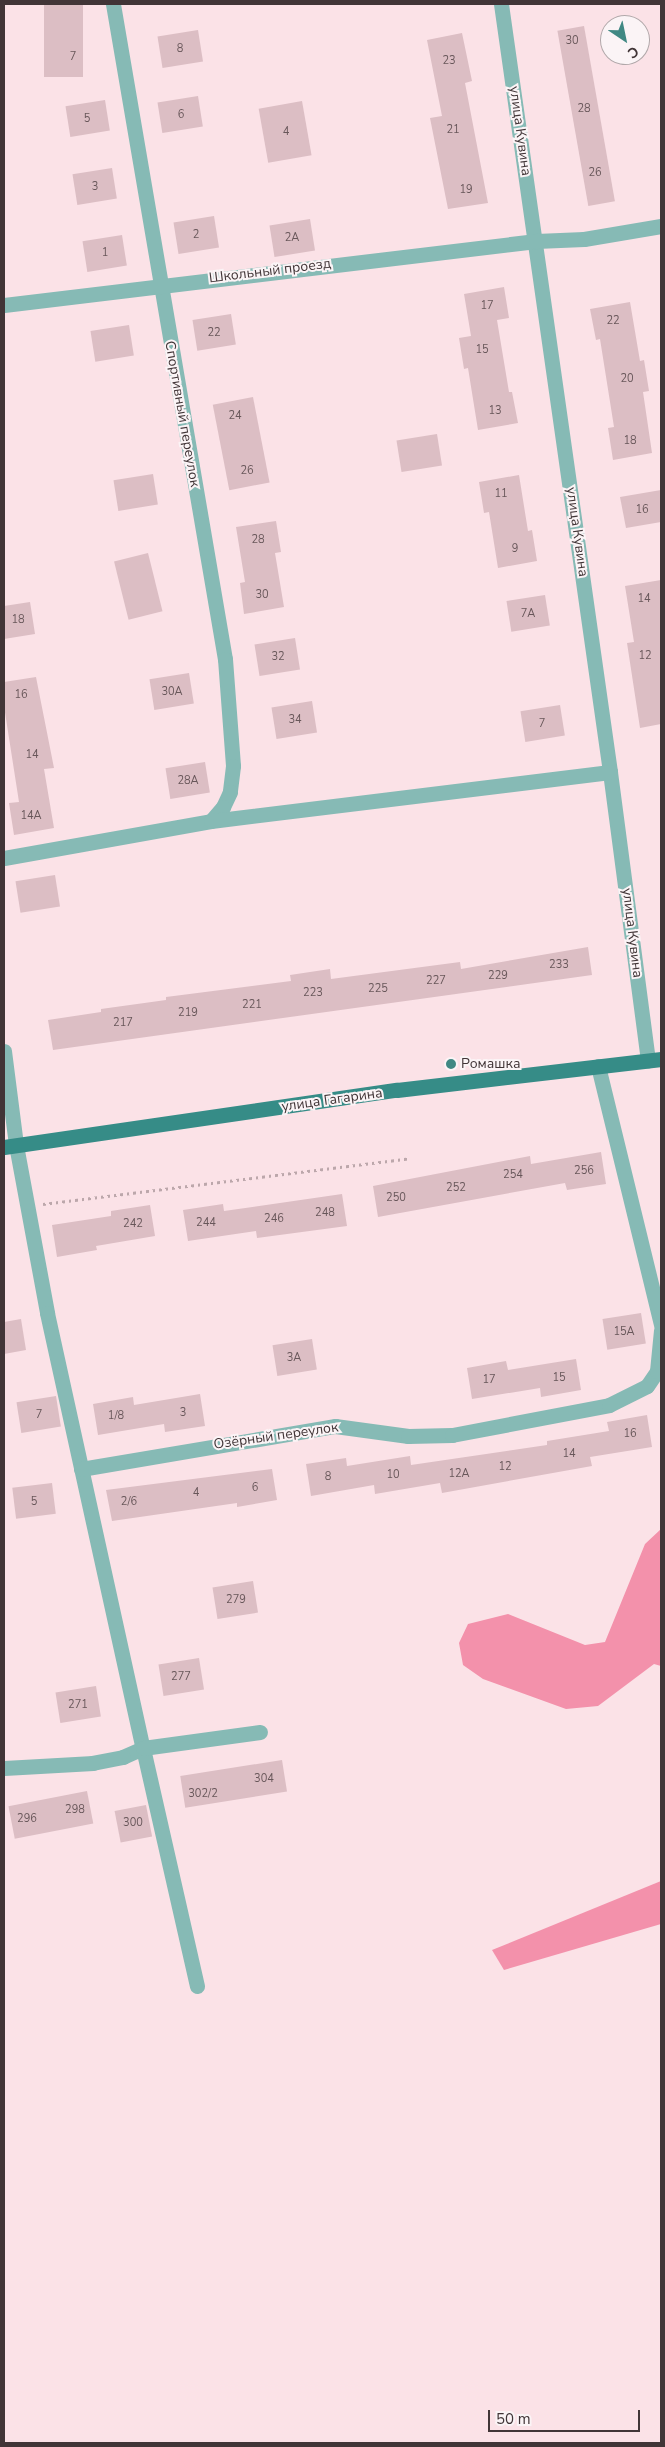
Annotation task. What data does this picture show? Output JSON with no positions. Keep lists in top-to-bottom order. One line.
{"streets":{"main road":["улица Гагарина"],"street":["улица Кувина","Школьный проезд","Спортивный переулок","Озёрный переулок"]},"crossings":[["улица Кувина","Школьный проезд"],["улица Кувина","улица Гагарина"],["Школьный проезд","Спортивный переулок"]],"places":["Ромашка"],"house_numbers":["30","8","7","23","28","6","5","21","4","26","3","19","2","2А","1","17","22","22","15","20","13","24","18","26","11","16","28","9","30","14","7А","18","12","32","30А","16","34","7","14","28А","14А","233","229","227","225","223","221","219","217","256","254","252","250","248","246","244","242","15А","3А","15","17","3","7","1/8","16","14","12","12А","10","8","6","4","5","2/6","279","277","271","304","302/2","298","296","300"],"scale_bar":"50 m","north":"bottom right"}
